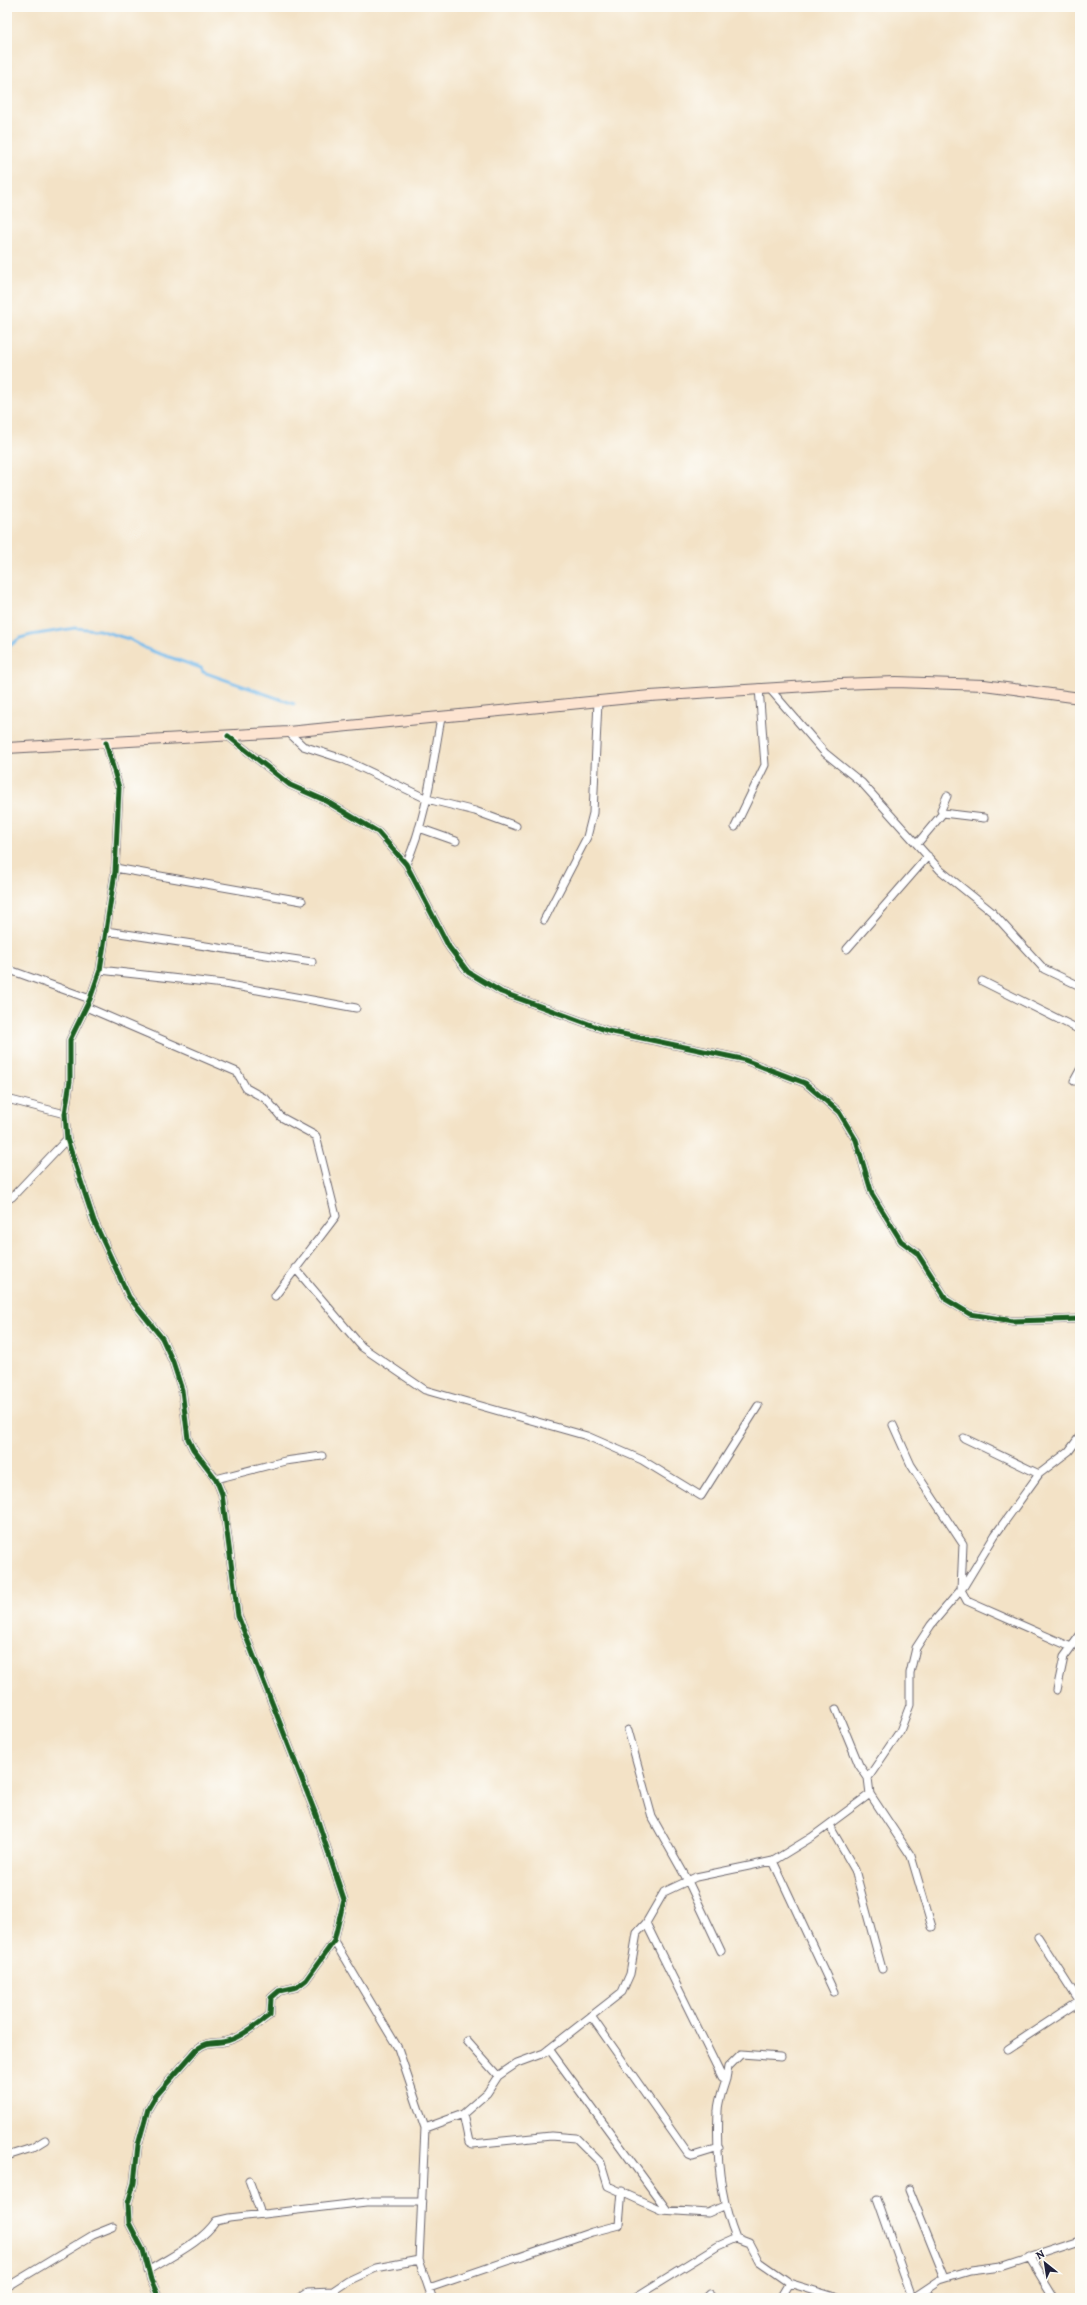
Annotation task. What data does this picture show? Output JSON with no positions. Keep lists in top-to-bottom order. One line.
{"north":"top left"}
